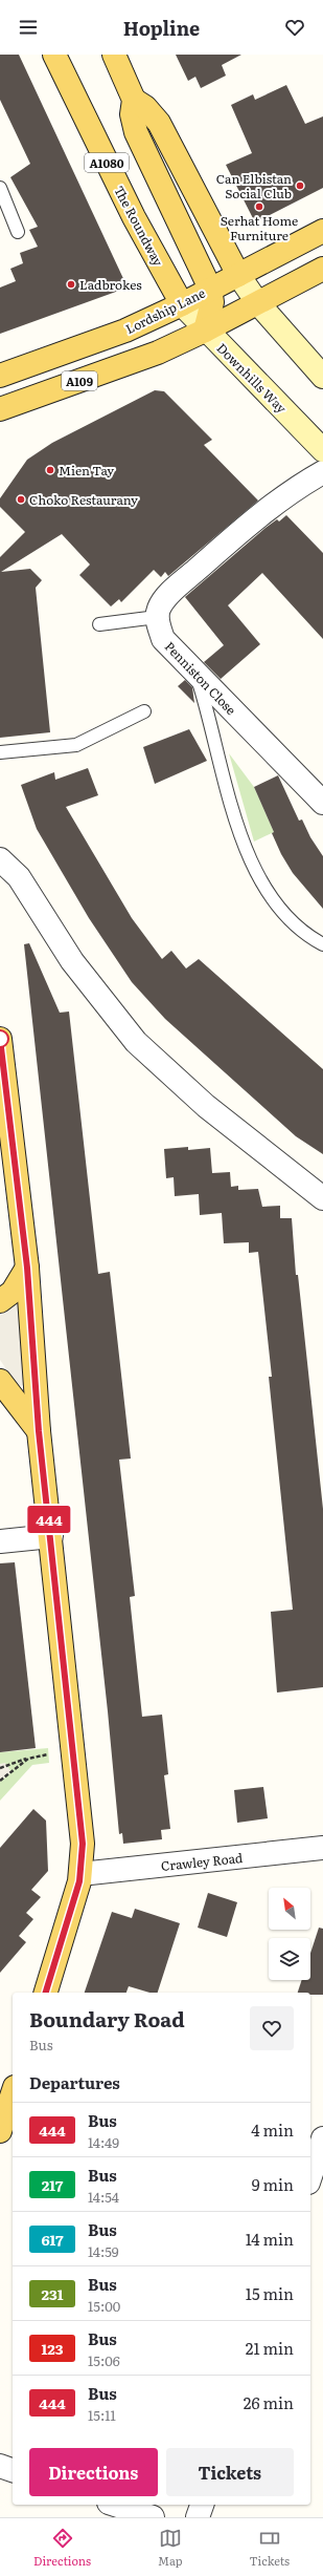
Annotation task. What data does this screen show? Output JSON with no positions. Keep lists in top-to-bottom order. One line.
{"streets":{"main road":["A1080","The Roundway","Lordship Lane","Downhills Way","A109"],"street":["Penniston Close","Crawley Road"]},"crossings":[["A1080","The Roundway"],["A1080","Lordship Lane"],["A1080","Downhills Way"],["The Roundway","Lordship Lane"],["The Roundway","Downhills Way"],["Lordship Lane","Downhills Way"]],"places":["Can Elbistan Social Club","Serhat Home Furniture","Ladbrokes","Mien Tay","Choko Restaurany"],"lines":["bus line 444"],"north":"top left","page":{"header":"Hopline","on_map":"444","heading":[["Boundary Road","Bus"],"Departures"],"list":[{"mark":"444","name":"Bus","note":"14:49","value":"4 min"},{"mark":"217","name":"Bus","note":"14:54","value":"9 min"},{"mark":"617","name":"Bus","note":"14:59","value":"14 min"},{"mark":"231","name":"Bus","note":"15:00","value":"15 min"},{"mark":"123","name":"Bus","note":"15:06","value":"21 min"},{"mark":"444","name":"Bus","note":"15:11","value":"26 min"}],"buttons":["Directions","Tickets"],"tabs":["Directions","Map","Tickets"]}}
